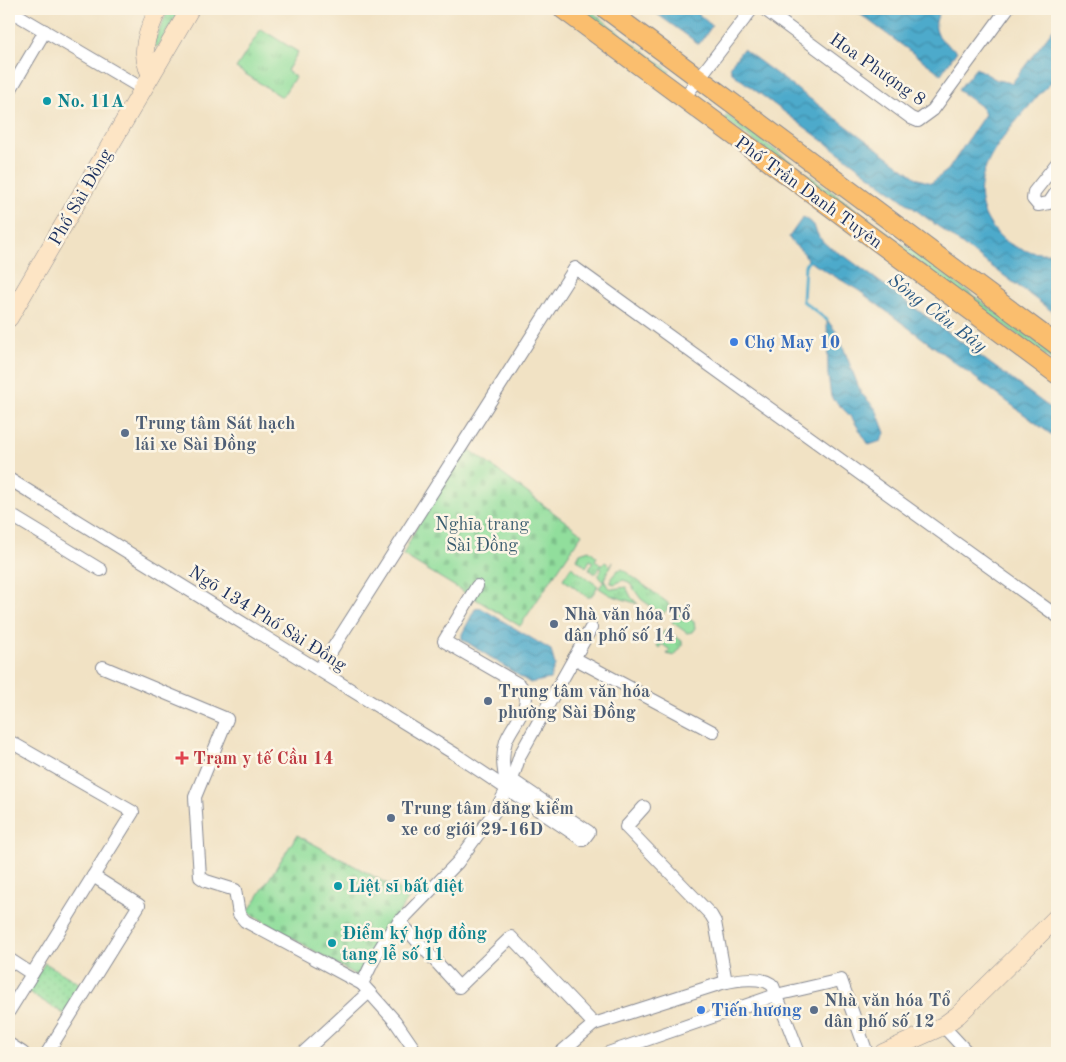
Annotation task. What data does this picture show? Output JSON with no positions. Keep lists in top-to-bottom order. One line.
{"streets":{"main road":["Phố Trần Danh Tuyên"],"street":["Hoa Phượng 8","Phố Sài Đồng","Ngõ 134 Phố Sài Đồng"]},"water":["Sông Cầu Bây"],"parks":["Nghĩa trang Sài Đồng"],"places":{"other":["No. 11A","Chợ May 10","Trung tâm Sát hạch lái xe Sài Đồng","Nhà văn hóa Tổ dân phố số 14","Trung tâm văn hóa phường Sài Đồng","Trung tâm đăng kiểm xe cơ giới 29-16D","Liệt sĩ bất diệt","Điểm ký hợp đồng tang lễ số 11","Tiến hương","Nhà văn hóa Tổ dân phố số 12"],"health":["Trạm y tế Cầu 14"]}}
